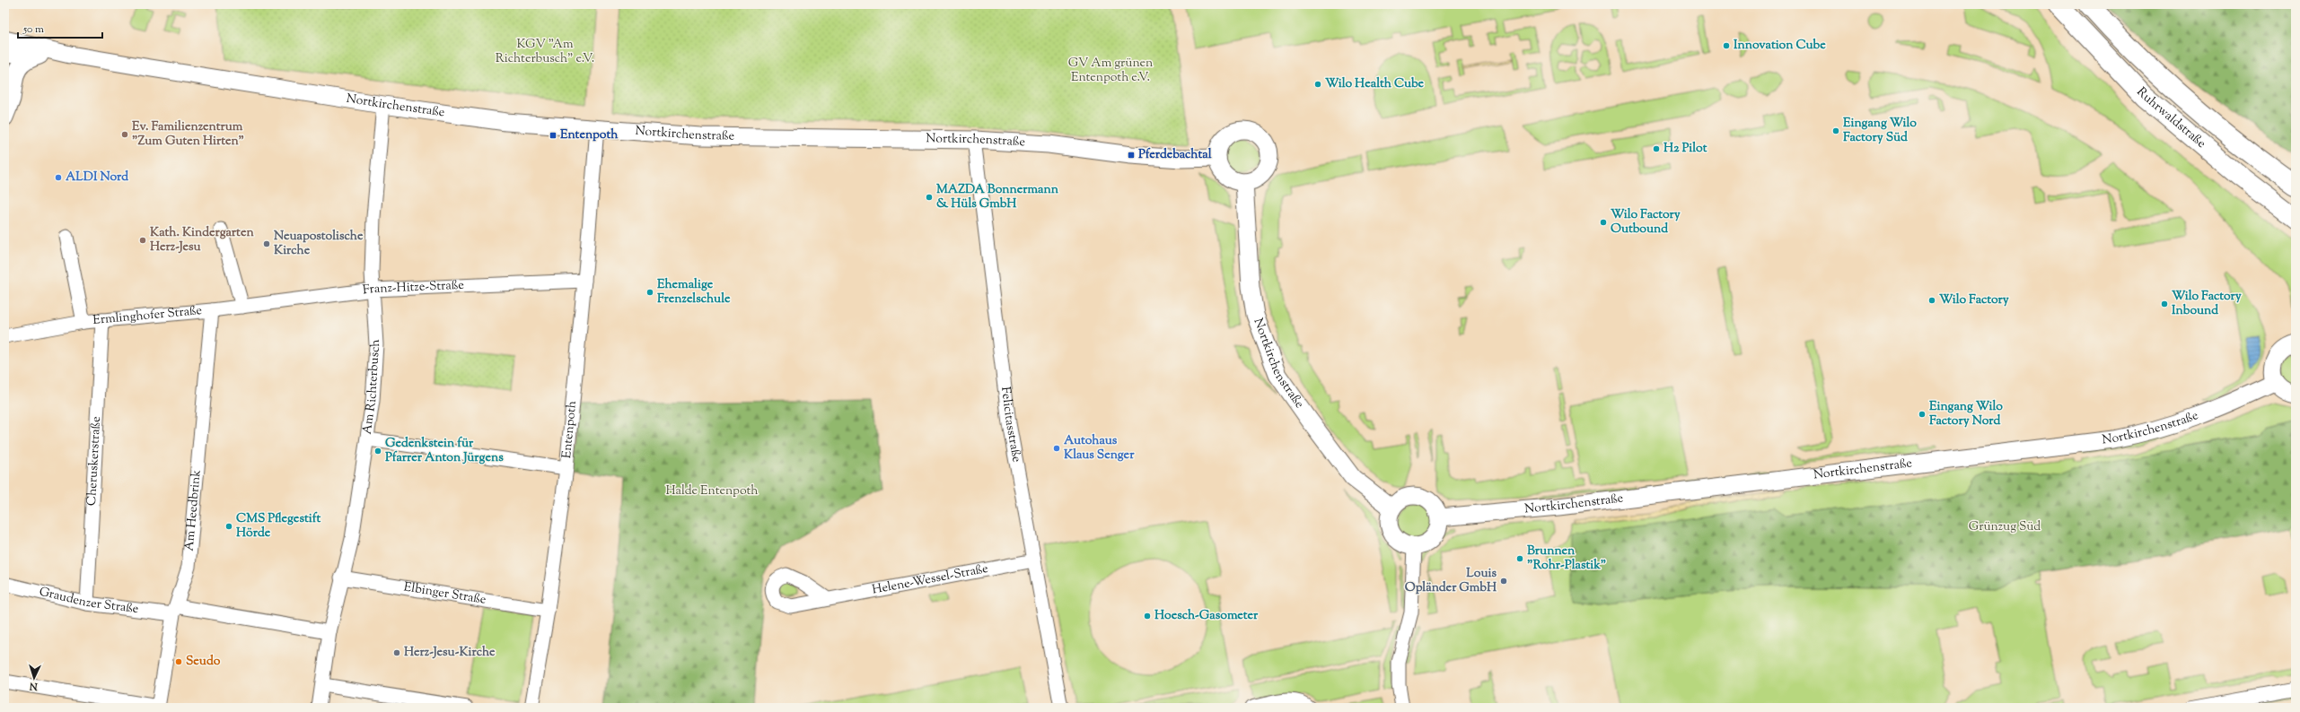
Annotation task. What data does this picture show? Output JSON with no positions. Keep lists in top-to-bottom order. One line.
{"streets":{"highway":["Ruhrwaldstraße"],"main road":["Nortkirchenstraße"],"street":["Franz-Hitze-Straße","Ermlinghofer Straße","Am Richterbusch","Felicitasstraße","Entenpoth","Cheruskerstraße","Am Heedbrink","Helene-Wessel-Straße","Elbinger Straße","Graudenzer Straße"]},"crossings":[["Nortkirchenstraße","Am Richterbusch"],["Nortkirchenstraße","Felicitasstraße"],["Nortkirchenstraße","Entenpoth"],["Franz-Hitze-Straße","Ermlinghofer Straße"],["Franz-Hitze-Straße","Am Richterbusch"],["Franz-Hitze-Straße","Entenpoth"],["Franz-Hitze-Straße","Am Heedbrink"],["Ermlinghofer Straße","Cheruskerstraße"],["Ermlinghofer Straße","Am Heedbrink"],["Am Richterbusch","Elbinger Straße"],["Am Richterbusch","Graudenzer Straße"],["Felicitasstraße","Helene-Wessel-Straße"],["Entenpoth","Elbinger Straße"],["Cheruskerstraße","Graudenzer Straße"],["Am Heedbrink","Graudenzer Straße"]],"parks":["KGV \"Am Richterbusch\" e.V.","GV Am grünen Entenpoth e.V.","Halde Entenpoth","Grünzug Süd"],"places":{"other":["Innovation Cube","Wilo Health Cube","Eingang Wilo Factory Süd","Ev. Familienzentrum \"Zum Guten Hirten\"","H2 Pilot","ALDI Nord","MAZDA Bonnermann & Hüls GmbH","Wilo Factory Outbound","Kath. Kindergarten Herz-Jesu","Neuapostolische Kirche","Ehemalige Frenzelschule","Wilo Factory","Wilo Factory Inbound","Eingang Wilo Factory Nord","Autohaus Klaus Senger","Gedenkstein für Pfarrer Anton Jürgens","CMS Pflegestift Hörde","Brunnen \"Rohr-Plastik\"","Louis Opländer GmbH","Hoesch-Gasometer","Herz-Jesu-Kirche","Seudo"],"transit":["Entenpoth","Pferdebachtal"]},"scale_bar":"50 m","north":"bottom"}
